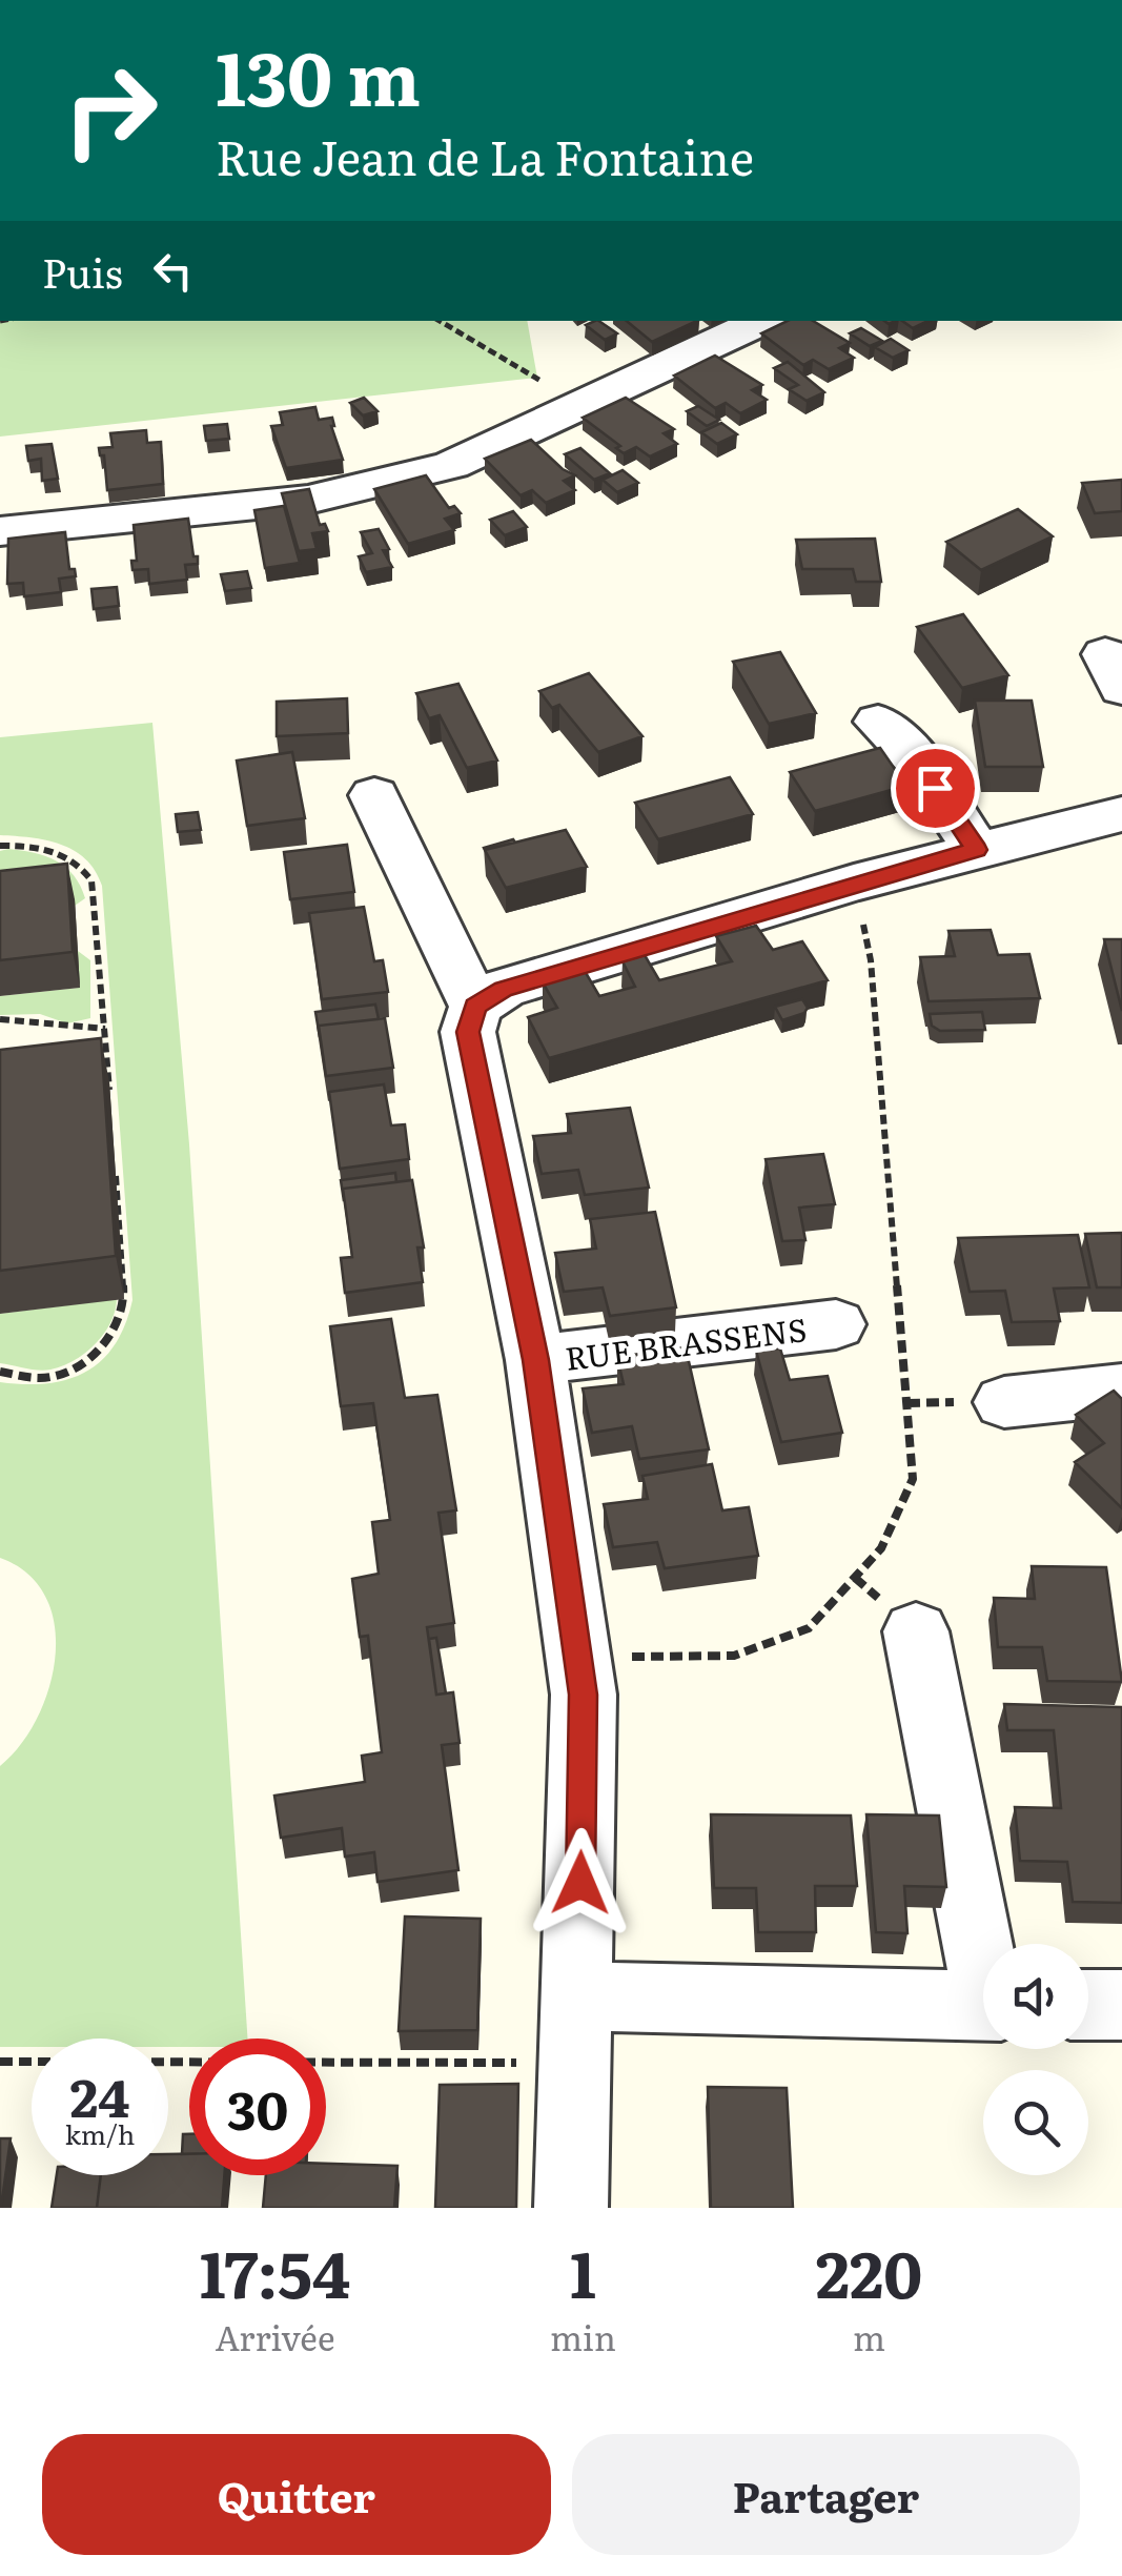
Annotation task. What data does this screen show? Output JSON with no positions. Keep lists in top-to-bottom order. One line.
{"streets":{"street":["RUE BRASSENS"]},"page":{"turn":["130 m","Rue Jean de La Fontaine"],"then":"Puis","speed":"24 km/h","limit":"30","eta":["17:54","Arrivée","1","min","220","m"],"buttons":["Quitter","Partager"]}}
